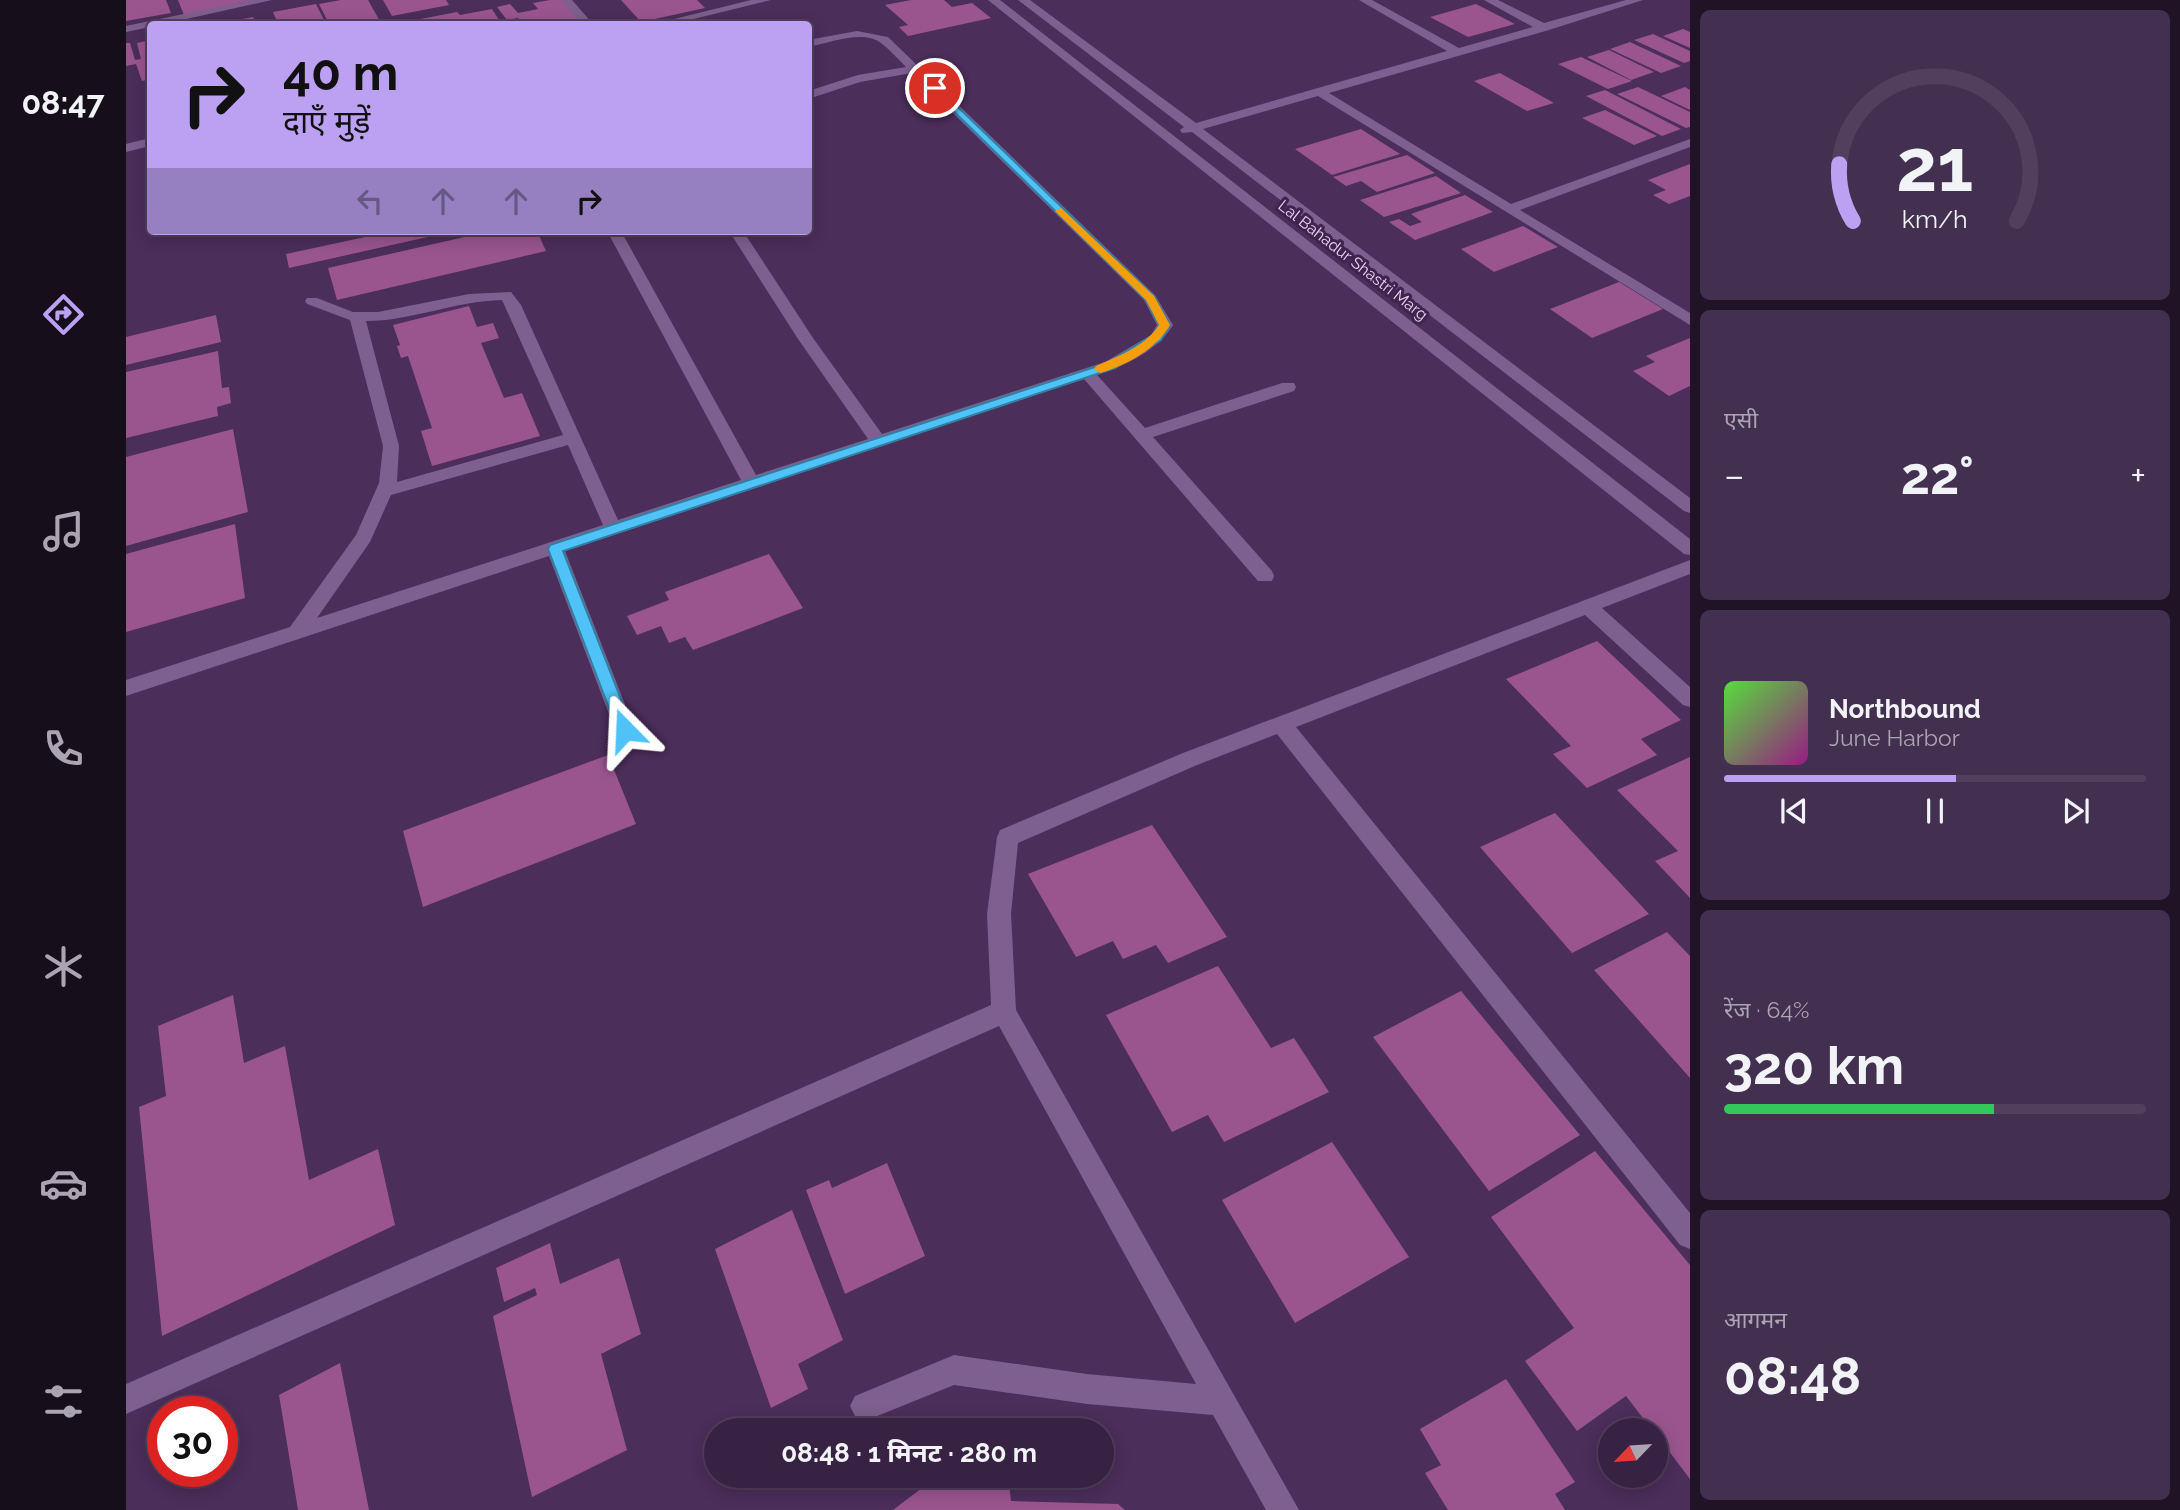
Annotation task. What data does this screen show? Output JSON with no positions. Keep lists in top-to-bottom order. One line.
{"streets":{"street":["Lal Bahadur Shastri Marg"]},"north":"bottom left","page":{"tabs":"08:47","turn":["40 m","दाएँ मुड़ें"],"tile":["एसी",["रेंज · 64%","320 km"],["आगमन","08:48"]],"heat":["−","22°","+"],"song":["Northbound","June Harbor"],"limit":"30","trip":"08:48 · 1 मिनट · 280 m","gauge":["21","km/h"]}}
